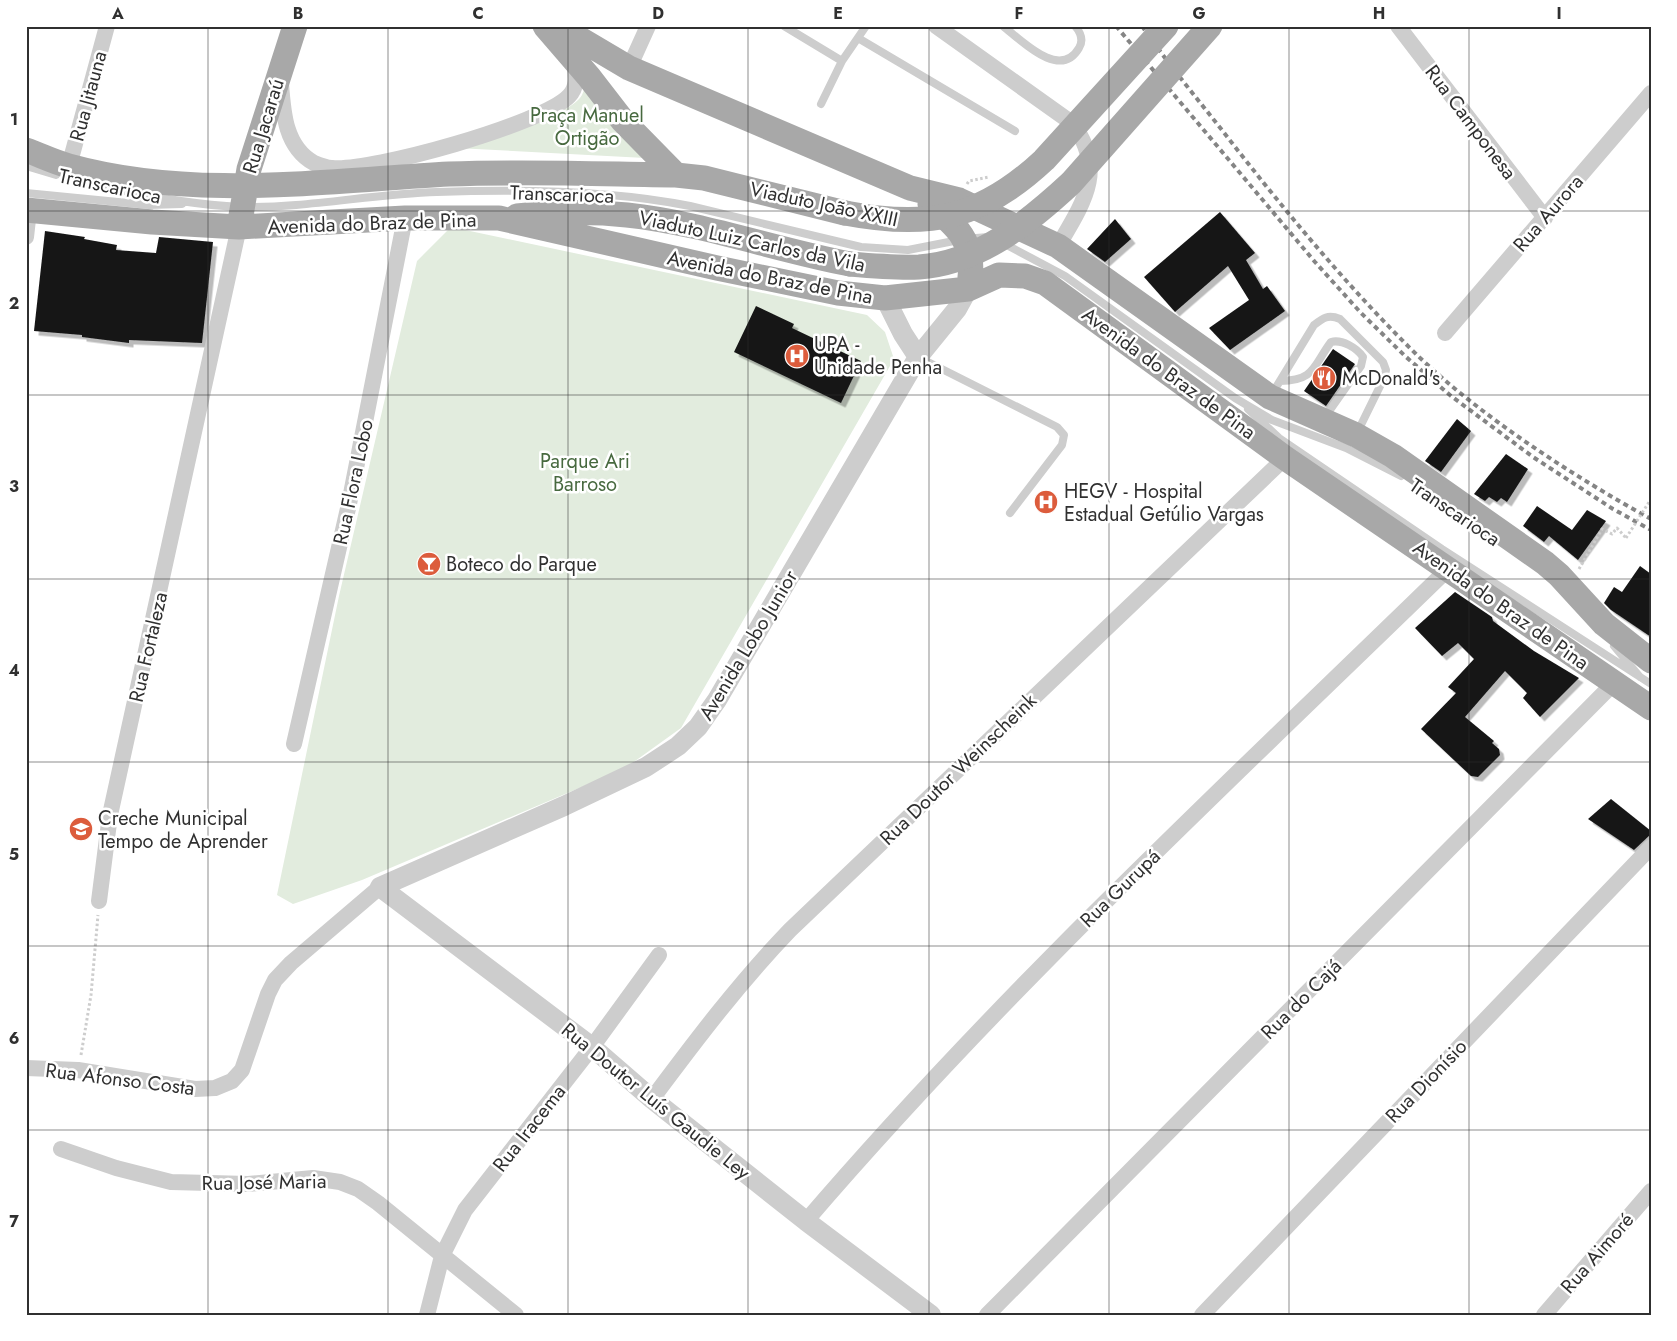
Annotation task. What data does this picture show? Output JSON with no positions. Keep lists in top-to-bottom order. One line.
{"streets":{"main road":["Rua Jacaraú","Viaduto João XXIII","Avenida do Braz de Pina","Viaduto Luiz Carlos da Vila"],"street":["Rua Jitauna","Rua Camponesa","Rua Aurora","Rua Flora Lobo","Avenida Lobo Junior","Rua Fortaleza","Rua Doutor Weinscheink","Rua Gurupá","Rua do Cajá","Rua Afonso Costa","Rua Dionísio","Rua Doutor Luís Gaudie Ley","Rua Iracema","Rua José Maria","Rua Aimoré"],"lane":["Transcarioca"]},"crossings":[["Rua Jitauna","Transcarioca"],["Rua Jitauna","Avenida do Braz de Pina"],["Rua Camponesa","Rua Aurora"],["Rua Jacaraú","Transcarioca"],["Rua Jacaraú","Avenida do Braz de Pina"],["Rua Jacaraú","Rua Fortaleza"],["Transcarioca","Avenida do Braz de Pina"],["Transcarioca","Rua Fortaleza"],["Avenida do Braz de Pina","Viaduto Luiz Carlos da Vila"],["Avenida do Braz de Pina","Rua Flora Lobo"],["Avenida do Braz de Pina","Avenida Lobo Junior"],["Avenida do Braz de Pina","Rua Fortaleza"],["Avenida do Braz de Pina","Rua Doutor Weinscheink"],["Avenida do Braz de Pina","Rua Gurupá"],["Avenida do Braz de Pina","Rua do Cajá"],["Avenida Lobo Junior","Rua Afonso Costa"],["Avenida Lobo Junior","Rua Doutor Luís Gaudie Ley"],["Rua Doutor Weinscheink","Rua Doutor Luís Gaudie Ley"],["Rua Gurupá","Rua Doutor Luís Gaudie Ley"],["Rua Afonso Costa","Rua Doutor Luís Gaudie Ley"],["Rua Doutor Luís Gaudie Ley","Rua Iracema"],["Rua Iracema","Rua José Maria"]],"parks":["Praça Manuel Ortigão","Parque Ari Barroso"],"places":{"hospital":["UPA - Unidade Penha","HEGV - Hospital Estadual Getúlio Vargas"],"restaurant":["McDonald's"],"bar":["Boteco do Parque"],"school or university":["Creche Municipal Tempo de Aprender"]},"grid":{"columns":["A","B","C","D","E","F","G","H","I"],"rows":["1","2","3","4","5","6","7"]}}
